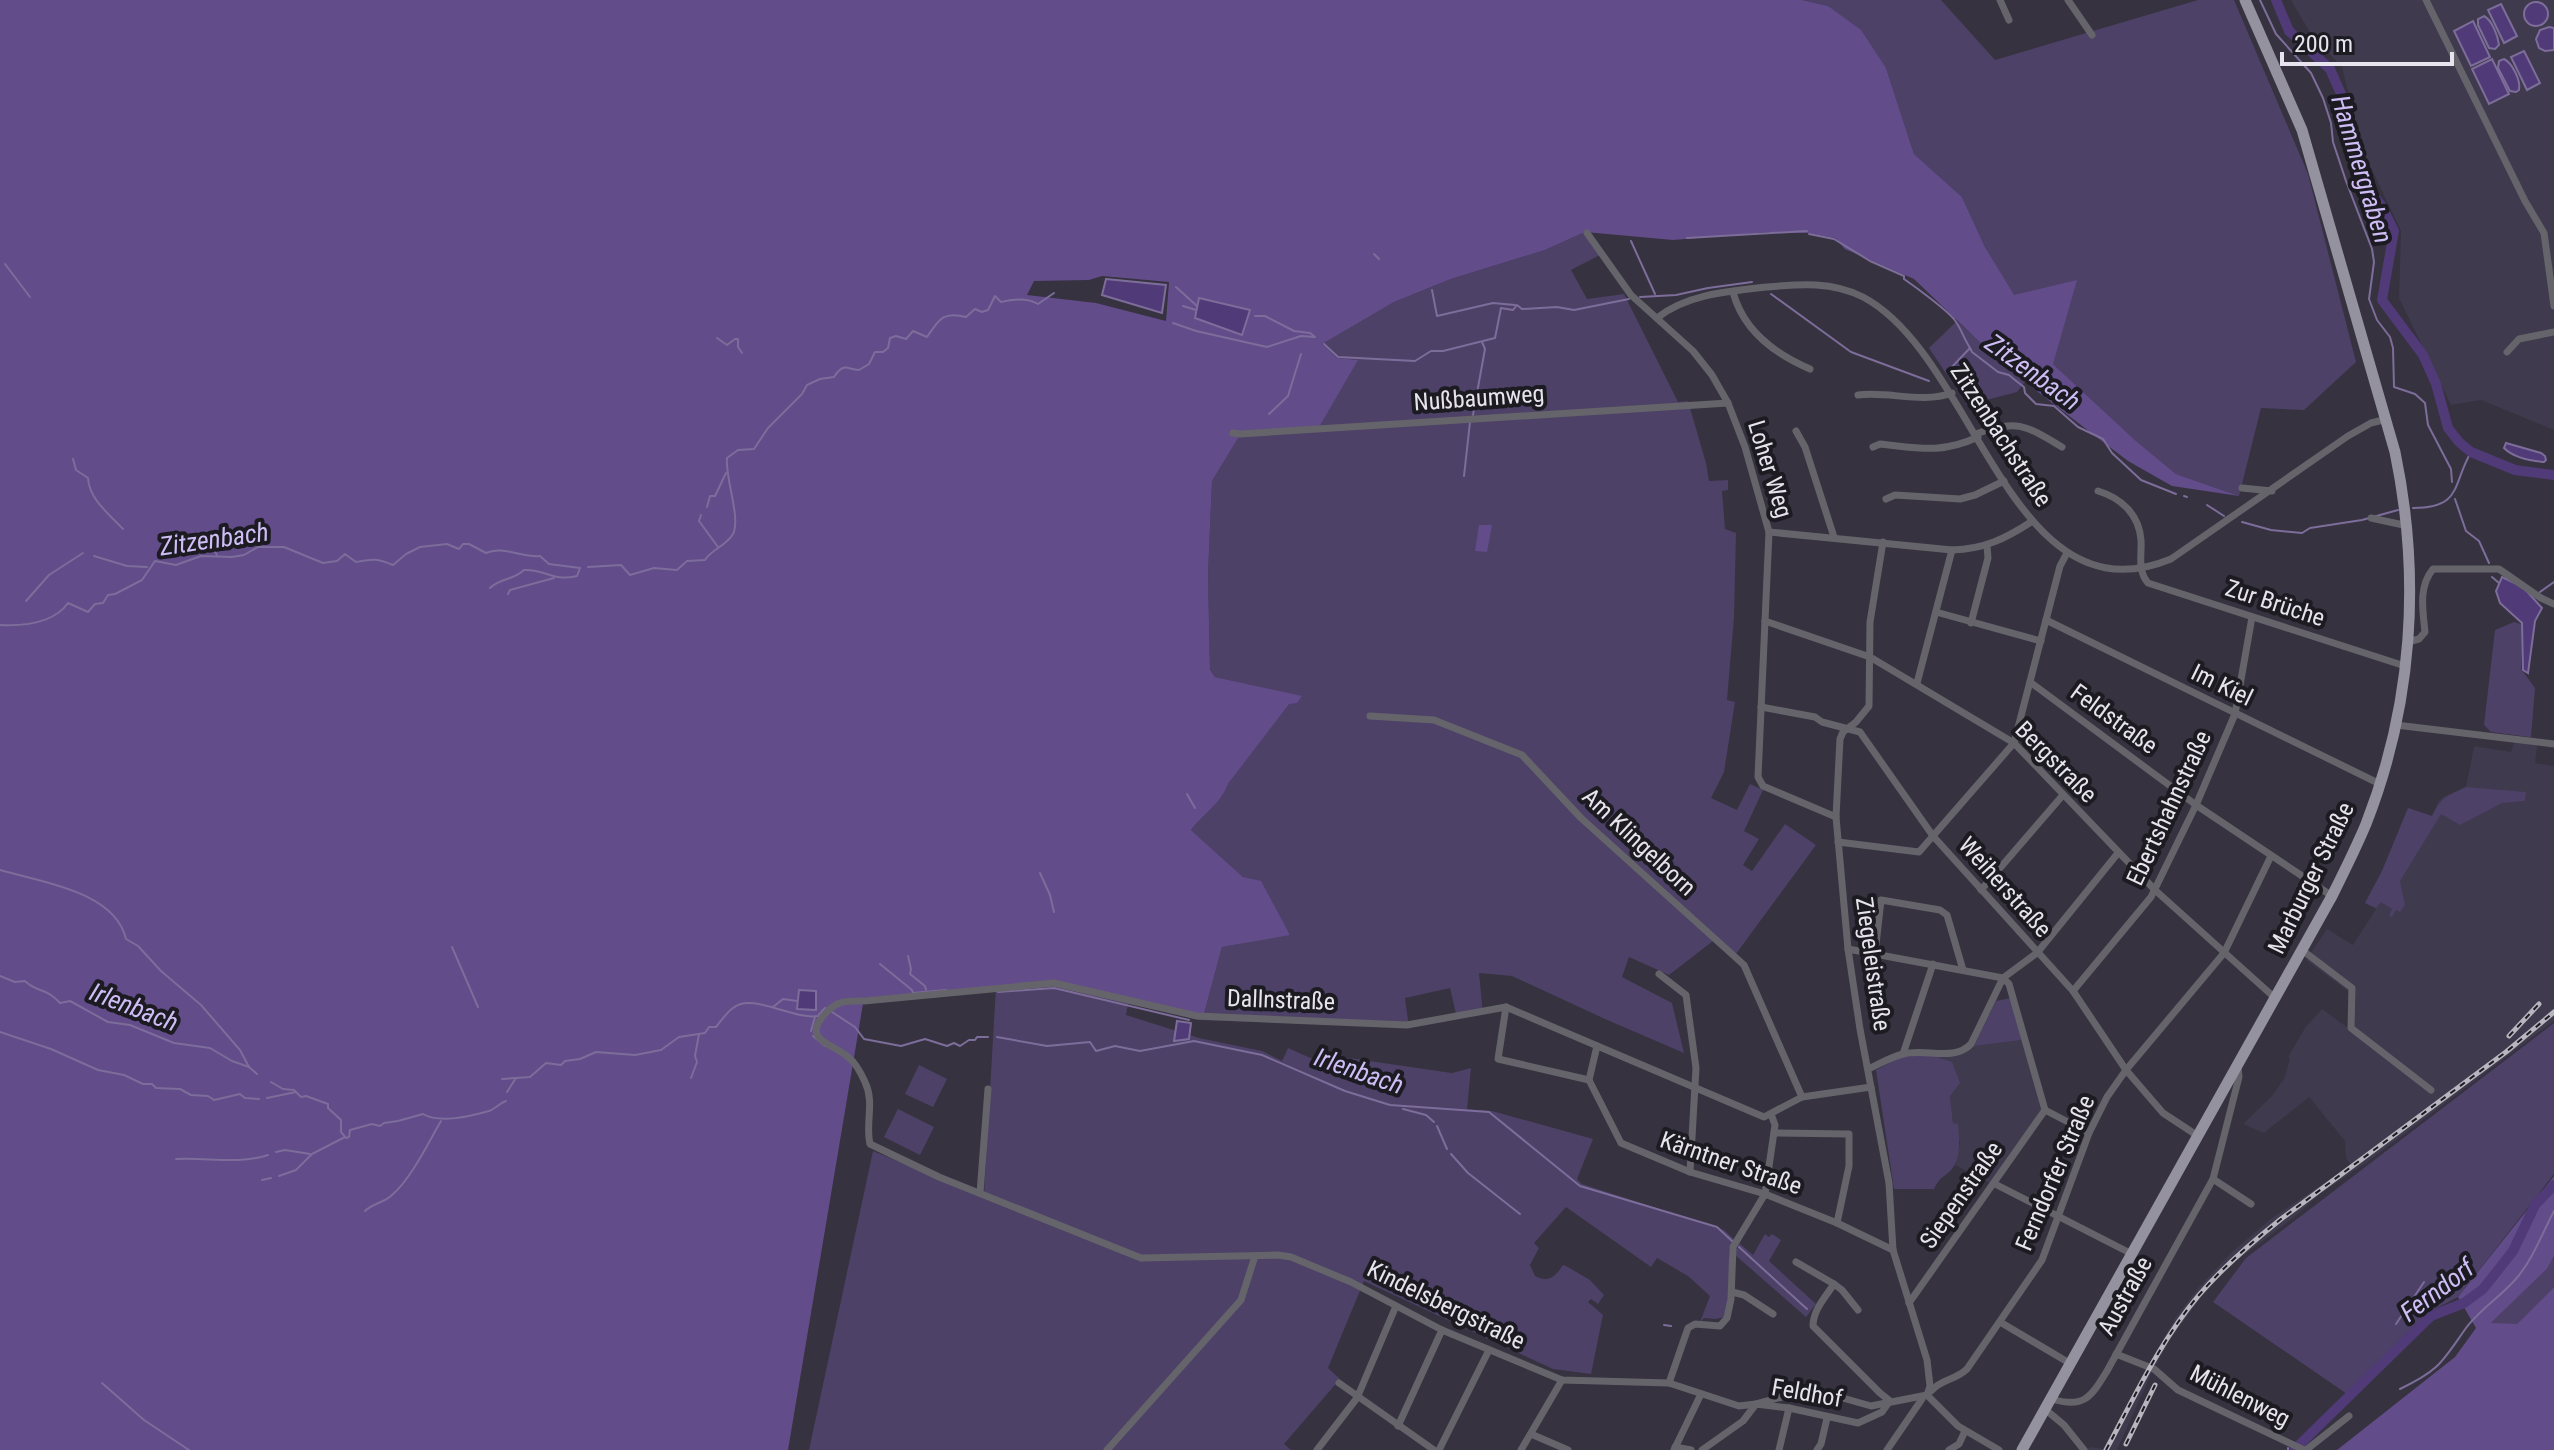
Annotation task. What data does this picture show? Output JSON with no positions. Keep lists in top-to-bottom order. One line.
{"streets":{"main road":["Marburger Straße"],"street":["Nußbaumweg","Zitzenbachstraße","Loher Weg","Zur Brüche","Im Kiel","Feldstraße","Bergstraße","Ebertshahnstraße","Am Klingelborn","Weiherstraße","Ziegeleistraße","Dallnstraße","Kärntner Straße","Ferndorfer Straße","Siepenstraße","Austraße","Kindelsbergstraße","Feldhof","Mühlenweg"]},"crossings":[["Nußbaumweg","Loher Weg"],["Zitzenbachstraße","Loher Weg"],["Zitzenbachstraße","Zur Brüche"],["Zitzenbachstraße","Marburger Straße"],["Loher Weg","Bergstraße"],["Loher Weg","Weiherstraße"],["Loher Weg","Ziegeleistraße"],["Zur Brüche","Ebertshahnstraße"],["Zur Brüche","Marburger Straße"],["Im Kiel","Ebertshahnstraße"],["Im Kiel","Marburger Straße"],["Feldstraße","Ebertshahnstraße"],["Feldstraße","Marburger Straße"],["Feldstraße","Ferndorfer Straße"],["Bergstraße","Ebertshahnstraße"],["Bergstraße","Marburger Straße"],["Bergstraße","Ziegeleistraße"],["Bergstraße","Ferndorfer Straße"],["Ebertshahnstraße","Weiherstraße"],["Marburger Straße","Weiherstraße"],["Marburger Straße","Austraße"],["Weiherstraße","Ziegeleistraße"],["Weiherstraße","Ferndorfer Straße"],["Ziegeleistraße","Kärntner Straße"],["Ziegeleistraße","Ferndorfer Straße"],["Ziegeleistraße","Siepenstraße"],["Ziegeleistraße","Kindelsbergstraße"],["Dallnstraße","Kindelsbergstraße"],["Ferndorfer Straße","Kindelsbergstraße"],["Austraße","Mühlenweg"],["Kindelsbergstraße","Feldhof"]],"water":["Hammergraben","Zitzenbach","Irlenbach","Ferndorf"],"scale_bar":"200 m"}
